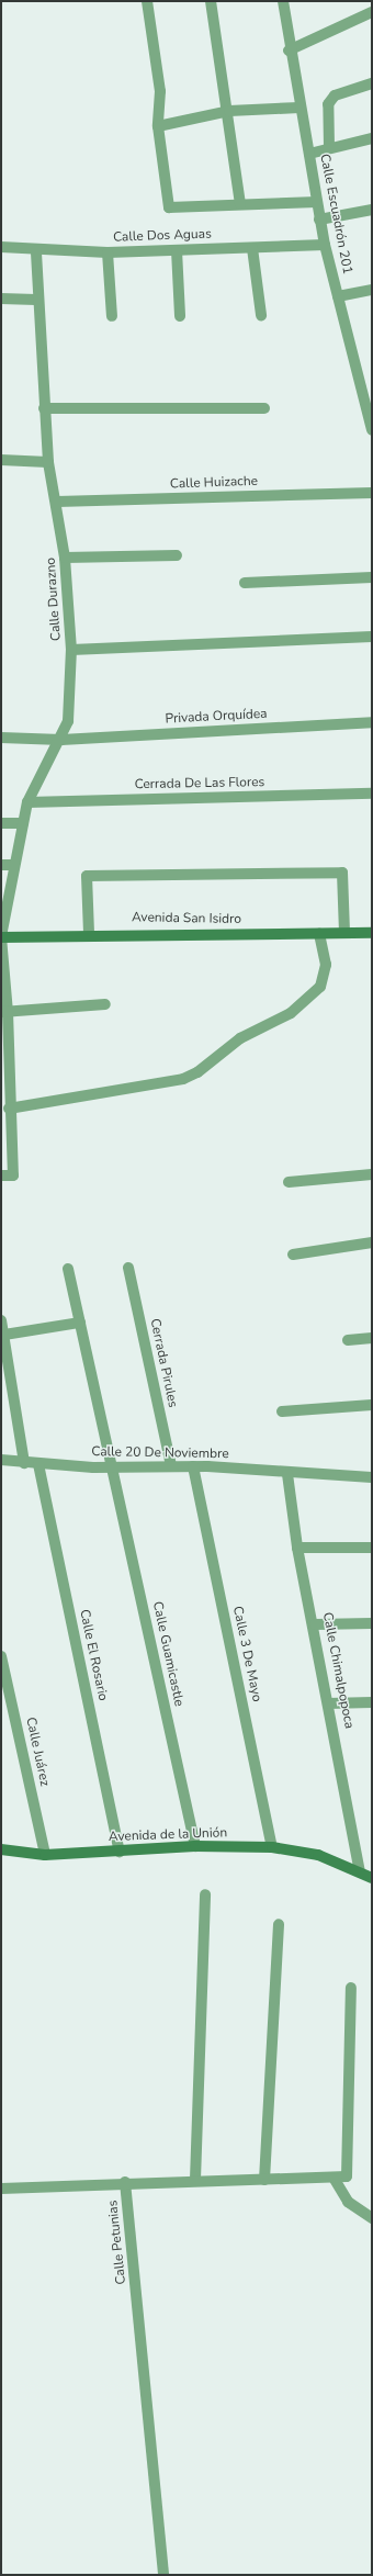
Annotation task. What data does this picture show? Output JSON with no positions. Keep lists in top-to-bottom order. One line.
{"streets":{"main road":["Avenida San Isidro","Avenida de la Unión"],"street":["Calle Escuadrón 201","Calle Dos Aguas","Calle Huizache","Calle Durazno","Privada Orquídea","Cerrada De Las Flores","Cerrada Pirules","Calle 20 De Noviembre","Calle Guamicastle","Calle 3 De Mayo","Calle El Rosario","Calle Chimalpopoca","Calle Juárez","Calle Petunias"]},"crossings":[["Calle Escuadrón 201","Calle Dos Aguas"],["Calle Dos Aguas","Calle Durazno"],["Calle Huizache","Calle Durazno"],["Calle Durazno","Privada Orquídea"],["Calle Durazno","Cerrada De Las Flores"],["Calle Durazno","Avenida San Isidro"],["Cerrada Pirules","Calle 20 De Noviembre"],["Calle 20 De Noviembre","Calle Guamicastle"],["Calle 20 De Noviembre","Calle 3 De Mayo"],["Calle 20 De Noviembre","Calle El Rosario"],["Calle 20 De Noviembre","Calle Chimalpopoca"],["Calle Guamicastle","Avenida de la Unión"],["Calle 3 De Mayo","Avenida de la Unión"],["Calle El Rosario","Avenida de la Unión"],["Calle Chimalpopoca","Avenida de la Unión"],["Calle Juárez","Avenida de la Unión"]]}
